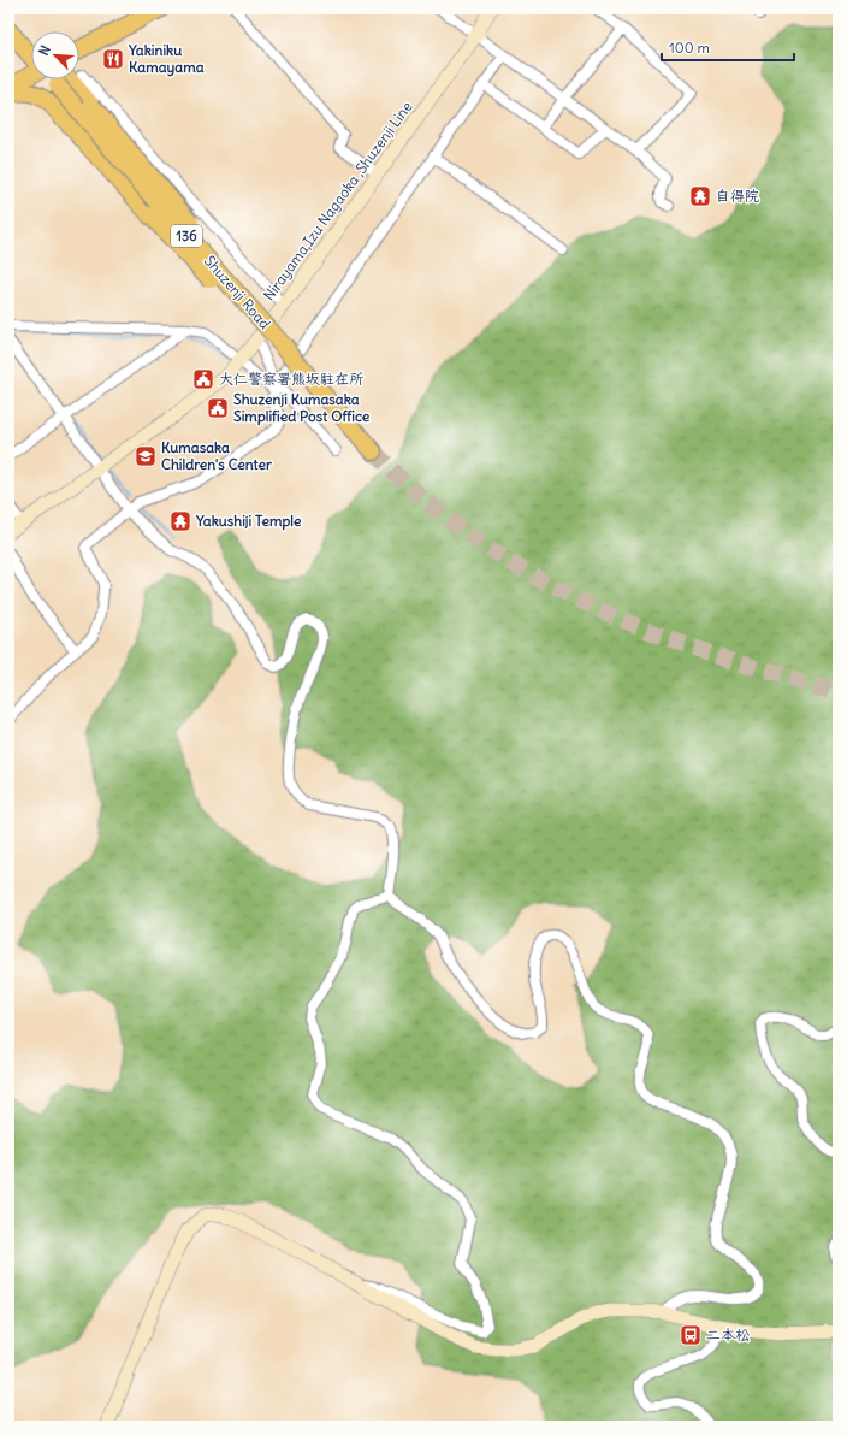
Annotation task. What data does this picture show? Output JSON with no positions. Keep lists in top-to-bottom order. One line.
{"streets":{"highway":["136","Shuzenji Road"],"street":["Nirayama,Izu Nagaoka ,Shuzenji Line"]},"places":{"restaurant":["Yakiniku Kamayama"],"temple":["自得院","Yakushiji Temple"],"public building":["大仁警察署熊坂駐在所","Shuzenji Kumasaka Simplified Post Office"],"school or university":["Kumasaka Children's Center"],"bus stop":["二本松"]},"scale_bar":"100 m","north":"top left"}
